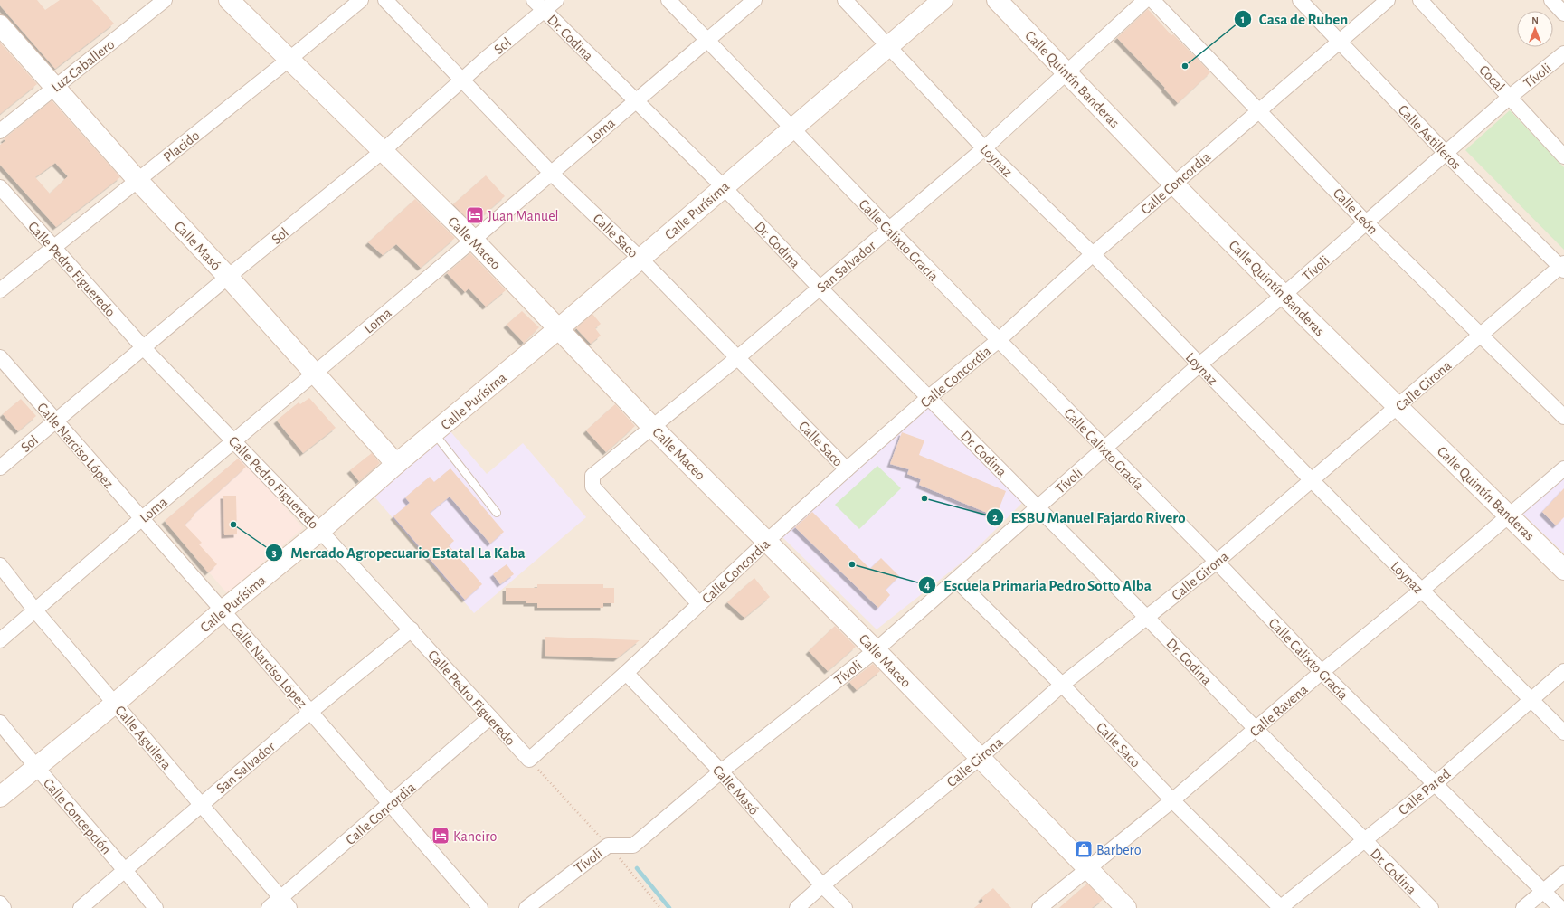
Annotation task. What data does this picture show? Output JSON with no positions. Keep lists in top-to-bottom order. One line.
{"streets":{"street":["Dr. Codina","Sol","Luz Caballero","Tívoli","Cocal","Calle Quintín Banderas","Loma","Calle Astilleros","Placido","Loynaz","Calle Concordia","Calle Purísima","Calle León","Calle Saco","Calle Calixto Gracía","Calle Maceo","Calle Masó","San Salvador","Calle Pedro Figueredo","Calle Girona","Calle Narciso López","Calle Ravena","Calle Aguilera","Calle Pared","Calle Concepción"]},"crossings":[["Dr. Codina","Sol"],["Dr. Codina","Tívoli"],["Dr. Codina","Loma"],["Dr. Codina","Calle Concordia"],["Dr. Codina","Calle Purísima"],["Dr. Codina","San Salvador"],["Dr. Codina","Calle Girona"],["Dr. Codina","Calle Ravena"],["Dr. Codina","Calle Pared"],["Sol","Calle Saco"],["Sol","Calle Maceo"],["Sol","Calle Masó"],["Sol","Calle Pedro Figueredo"],["Sol","Calle Narciso López"],["Luz Caballero","Calle Masó"],["Tívoli","Cocal"],["Tívoli","Calle Quintín Banderas"],["Tívoli","Calle Astilleros"],["Tívoli","Loynaz"],["Tívoli","Calle León"],["Tívoli","Calle Saco"],["Tívoli","Calle Calixto Gracía"],["Tívoli","Calle Maceo"],["Tívoli","Calle Masó"],["Calle Quintín Banderas","Calle Concordia"],["Calle Quintín Banderas","San Salvador"],["Calle Quintín Banderas","Calle Girona"],["Calle Quintín Banderas","Calle Ravena"],["Loma","Calle Saco"],["Loma","Calle Calixto Gracía"],["Loma","Calle Maceo"],["Loma","Calle Masó"],["Loma","Calle Pedro Figueredo"],["Loma","Calle Narciso López"],["Loma","Calle Aguilera"],["Calle Astilleros","Calle Concordia"],["Calle Astilleros","Calle Girona"],["Placido","Calle Maceo"],["Placido","Calle Masó"],["Placido","Calle Pedro Figueredo"],["Loynaz","Calle Concordia"],["Loynaz","Calle Purísima"],["Loynaz","San Salvador"],["Loynaz","Calle Girona"],["Loynaz","Calle Ravena"],["Loynaz","Calle Pared"],["Calle Concordia","Calle León"],["Calle Concordia","Calle Saco"],["Calle Concordia","Calle Calixto Gracía"],["Calle Concordia","Calle Maceo"],["Calle Concordia","Calle Masó"],["Calle Concordia","San Salvador"],["Calle Concordia","Calle Pedro Figueredo"],["Calle Concordia","Calle Narciso López"],["Calle Concordia","Calle Aguilera"],["Calle Purísima","Calle Saco"],["Calle Purísima","Calle Calixto Gracía"],["Calle Purísima","Calle Maceo"],["Calle Purísima","Calle Masó"],["Calle Purísima","Calle Pedro Figueredo"],["Calle Purísima","Calle Narciso López"],["Calle Purísima","Calle Aguilera"],["Calle Purísima","Calle Concepción"],["Calle León","Calle Girona"],["Calle Saco","San Salvador"],["Calle Saco","Calle Girona"],["Calle Saco","Calle Ravena"],["Calle Saco","Calle Pared"],["Calle Calixto Gracía","San Salvador"],["Calle Calixto Gracía","Calle Girona"],["Calle Calixto Gracía","Calle Ravena"],["Calle Calixto Gracía","Calle Pared"],["Calle Maceo","San Salvador"],["Calle Maceo","Calle Girona"],["Calle Maceo","Calle Ravena"],["Calle Masó","Calle Girona"],["San Salvador","Calle Pedro Figueredo"],["San Salvador","Calle Narciso López"],["San Salvador","Calle Aguilera"],["San Salvador","Calle Concepción"]],"places":{"other":["Casa de Ruben","ESBU Manuel Fajardo Rivero","Mercado Agropecuario Estatal La Kaba","Escuela Primaria Pedro Sotto Alba"],"hotel":["Juan Manuel","Kaneiro"],"shop":["Barbero"]},"north":"top"}
